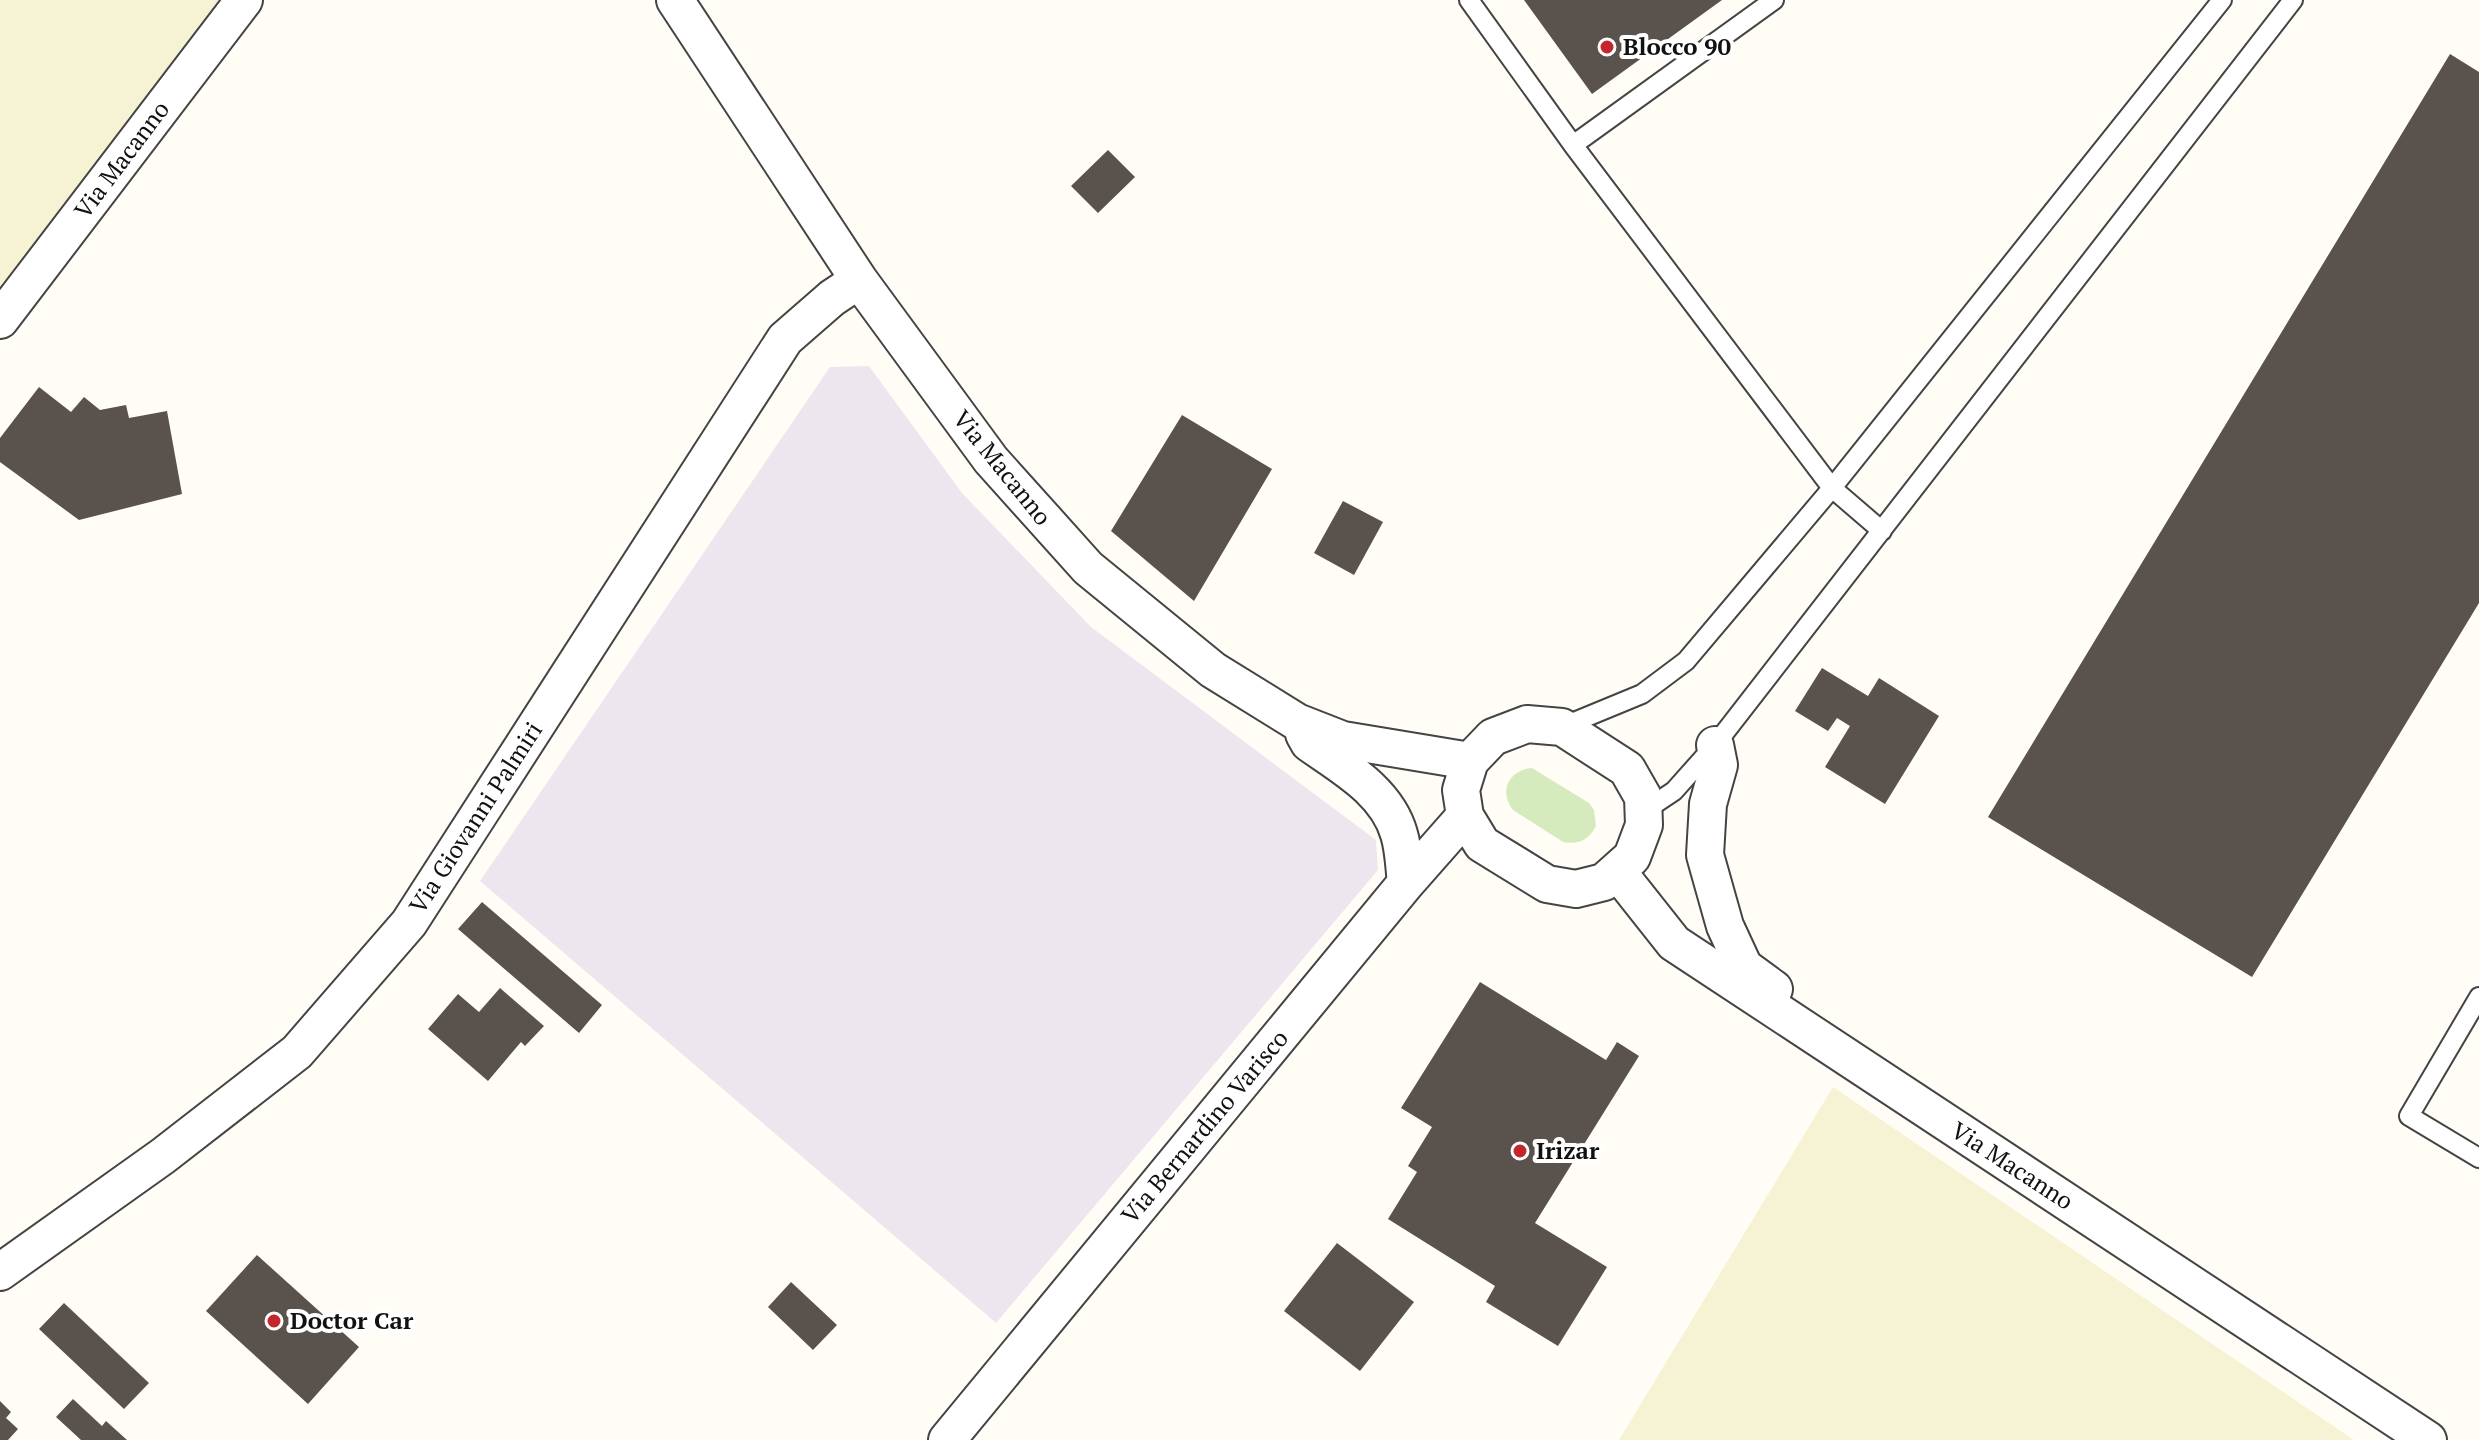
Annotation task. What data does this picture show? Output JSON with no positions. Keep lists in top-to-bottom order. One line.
{"streets":{"street":["Via Macanno","Via Giovanni Palmiri","Via Bernardino Varisco"]},"crossings":[["Via Macanno","Via Giovanni Palmiri"],["Via Macanno","Via Bernardino Varisco"]],"places":["Blocco 90","Irizar","Doctor Car"]}
